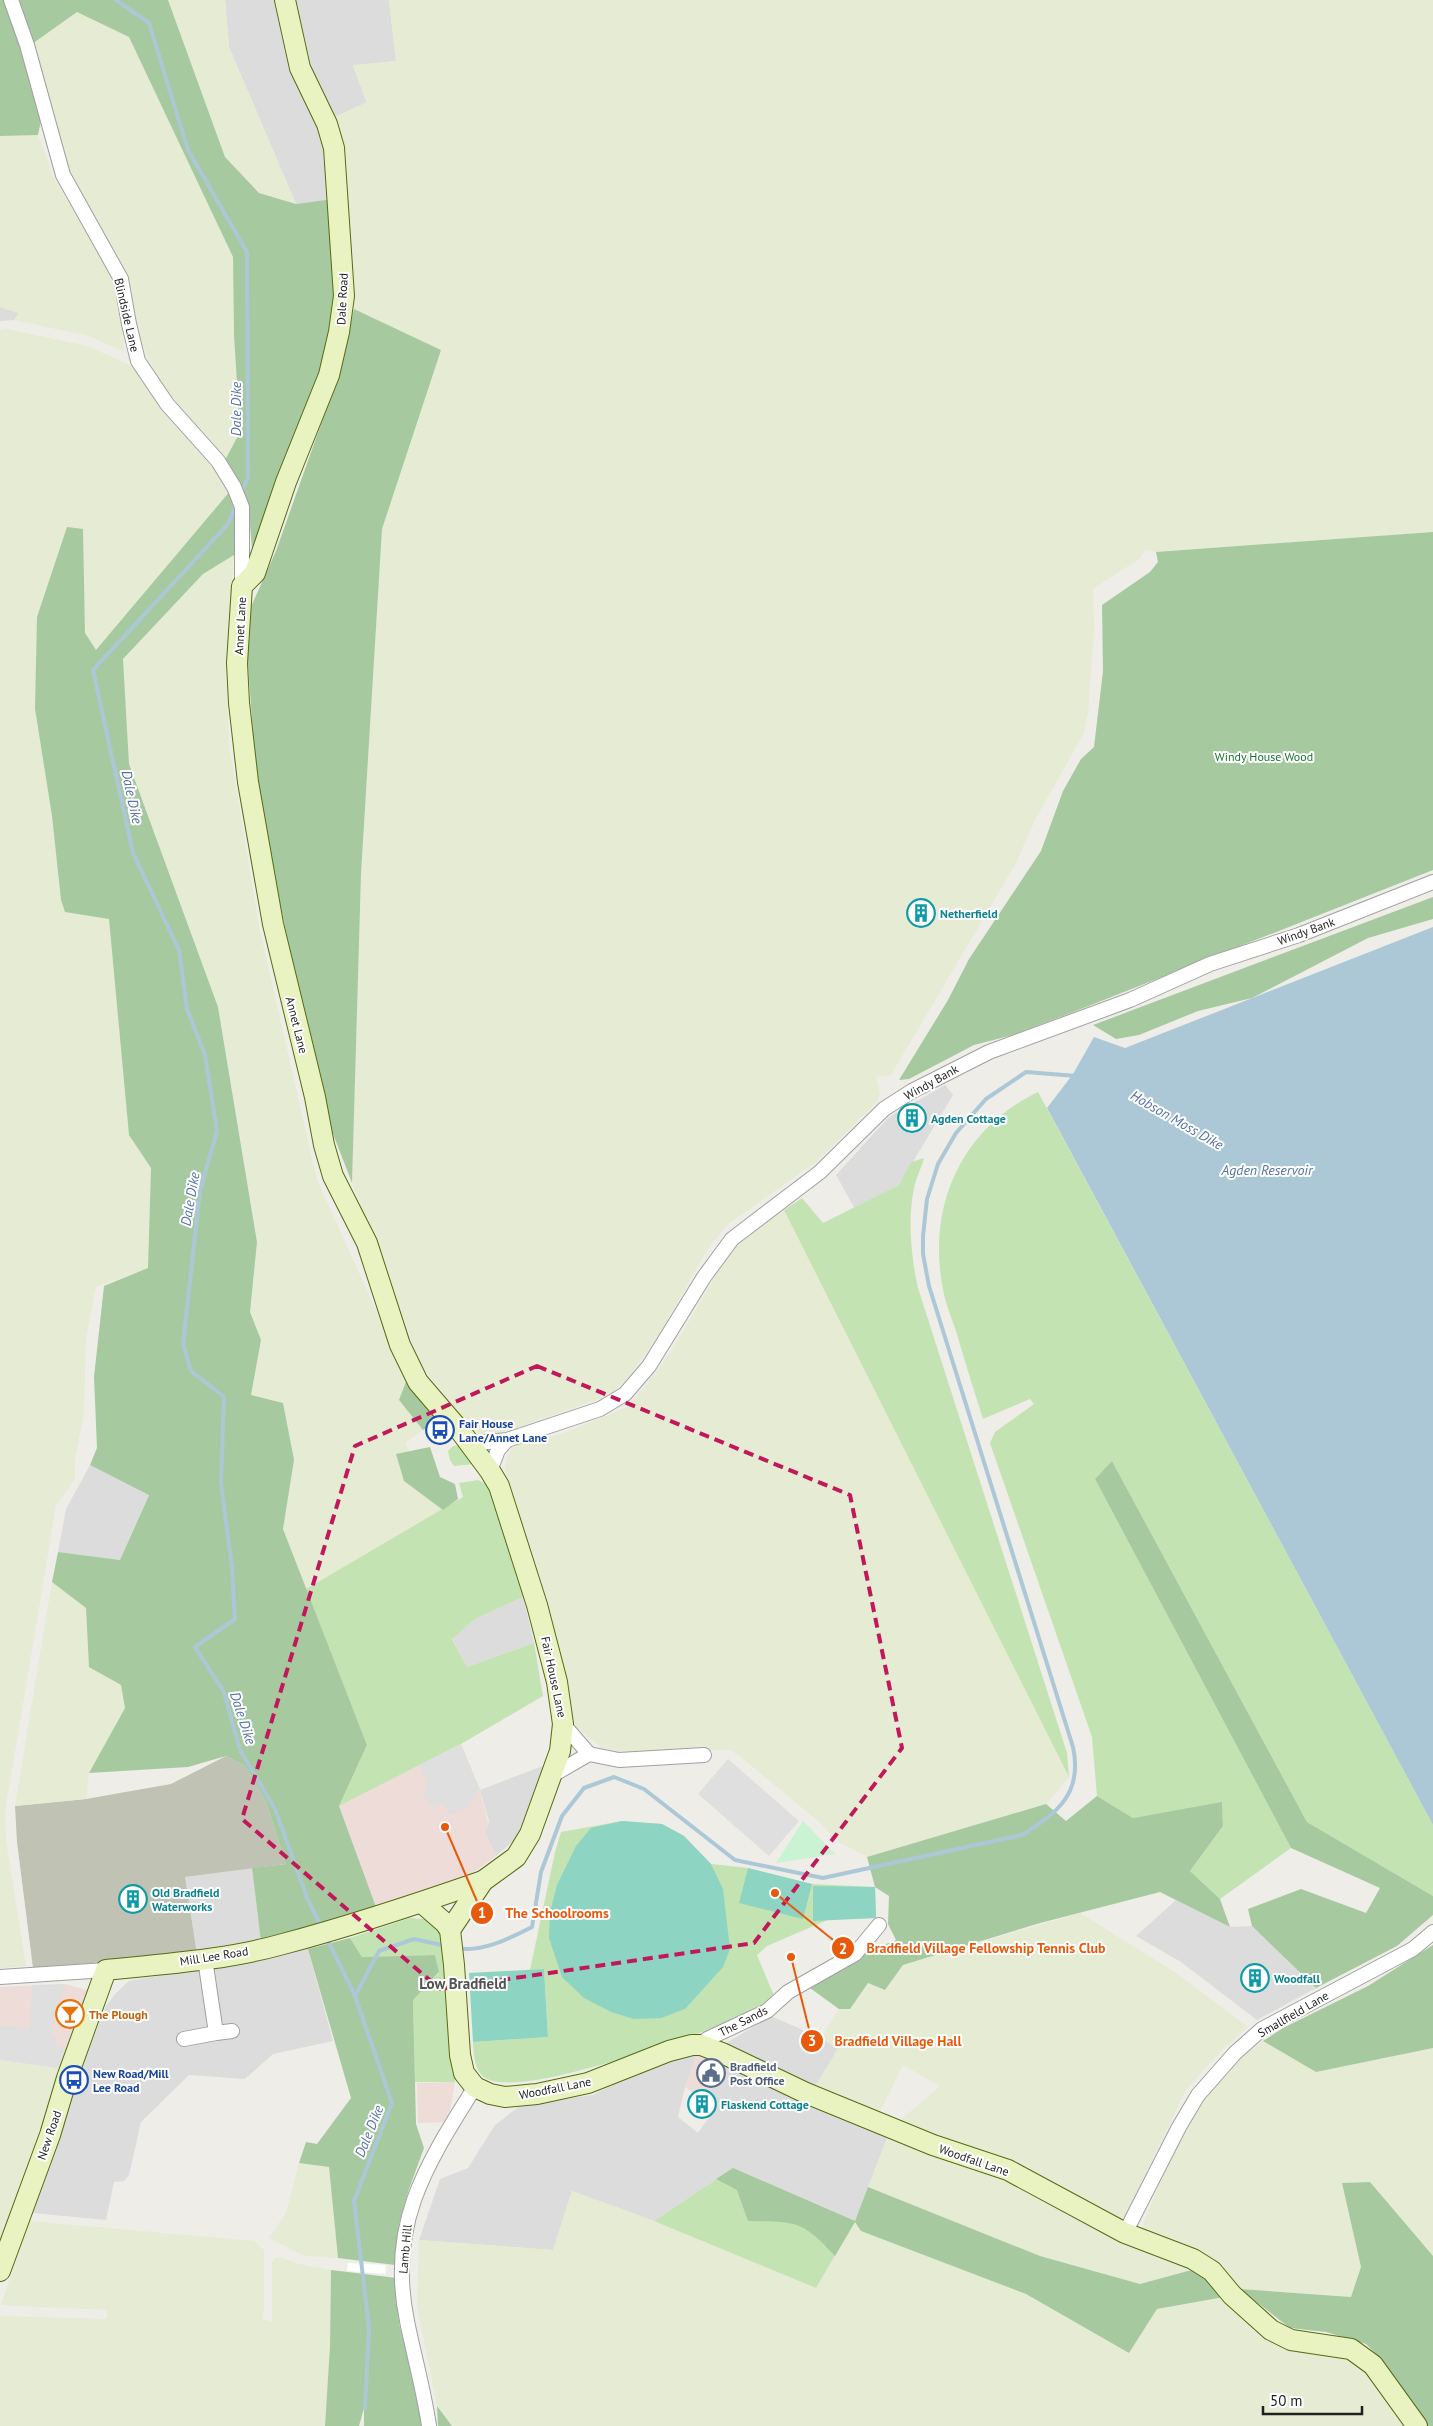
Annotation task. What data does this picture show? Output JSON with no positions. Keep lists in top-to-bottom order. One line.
{"streets":{"street":["Dale Road","Blindside Lane","Annet Lane","Windy Bank","Fair House Lane","Mill Lee Road","Smallfield Lane","The Sands","Woodfall Lane","New Road","Lamb Hill"]},"crossings":[["Dale Road","Blindside Lane"],["Dale Road","Annet Lane"],["Blindside Lane","Annet Lane"],["Annet Lane","Windy Bank"],["Annet Lane","Fair House Lane"],["Windy Bank","Fair House Lane"],["Fair House Lane","Mill Lee Road"],["Mill Lee Road","New Road"],["Smallfield Lane","Woodfall Lane"],["The Sands","Woodfall Lane"],["Woodfall Lane","Lamb Hill"]],"districts":["Low Bradfield"],"water":["Dale Dike","Hobson Moss Dike","Agden Reservoir"],"parks":["Windy House Wood"],"places":{"building":["Netherfield","Agden Cottage","Old Bradfield Waterworks","Woodfall","Flaskend Cottage"],"bus stop":["Fair House Lane/Annet Lane","New Road/Mill Lee Road"],"other":["The Schoolrooms","Bradfield Village Fellowship Tennis Club","Bradfield Village Hall"],"bar":["The Plough"],"public building":["Bradfield Post Office"]},"scale_bar":"50 m"}
